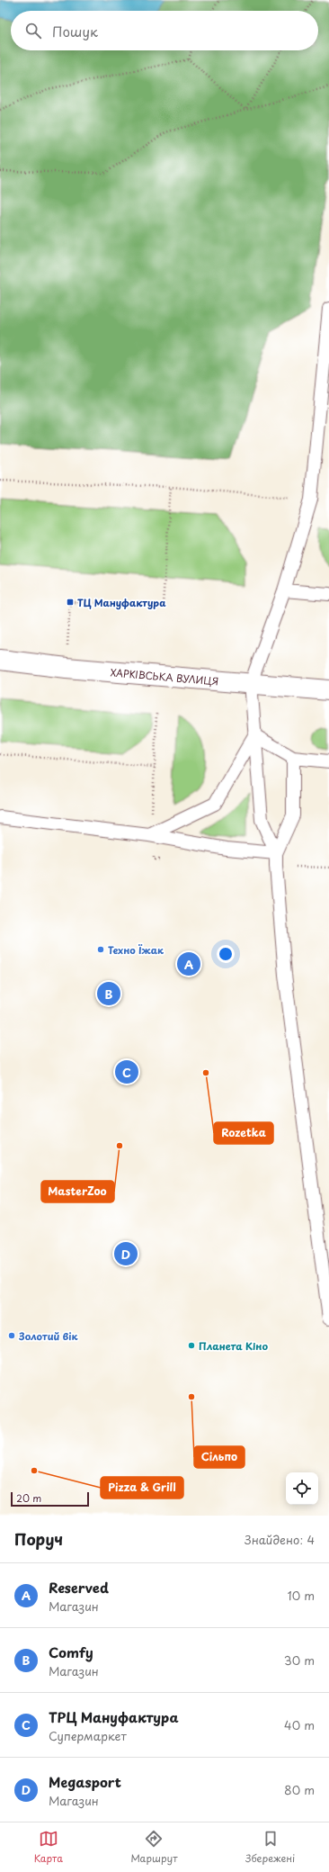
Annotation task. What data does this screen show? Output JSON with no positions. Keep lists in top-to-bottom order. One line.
{"streets":{"main road":["ХАРКІВСЬКА ВУЛИЦЯ"]},"places":{"transit":["ТЦ Мануфактура"],"other":["Техно Їжак","Rozetka","MasterZoo","Золотий вік","Планета Кіно","Сільпо","Pizza & Grill"]},"scale_bar":"20 m","page":{"search":"Пошук","pins":["A","B","C","D"],"scale":"20 m","heading":["Поруч","Знайдено: 4"],"list":[{"mark":"A","name":"Reserved","note":"Магазин","value":"10 m"},{"mark":"B","name":"Comfy","note":"Магазин","value":"30 m"},{"mark":"C","name":"ТРЦ Мануфактура","note":"Супермаркет","value":"40 m"},{"mark":"D","name":"Megasport","note":"Магазин","value":"80 m"}],"nav":["Карта","Маршрут","Збережені"]}}
